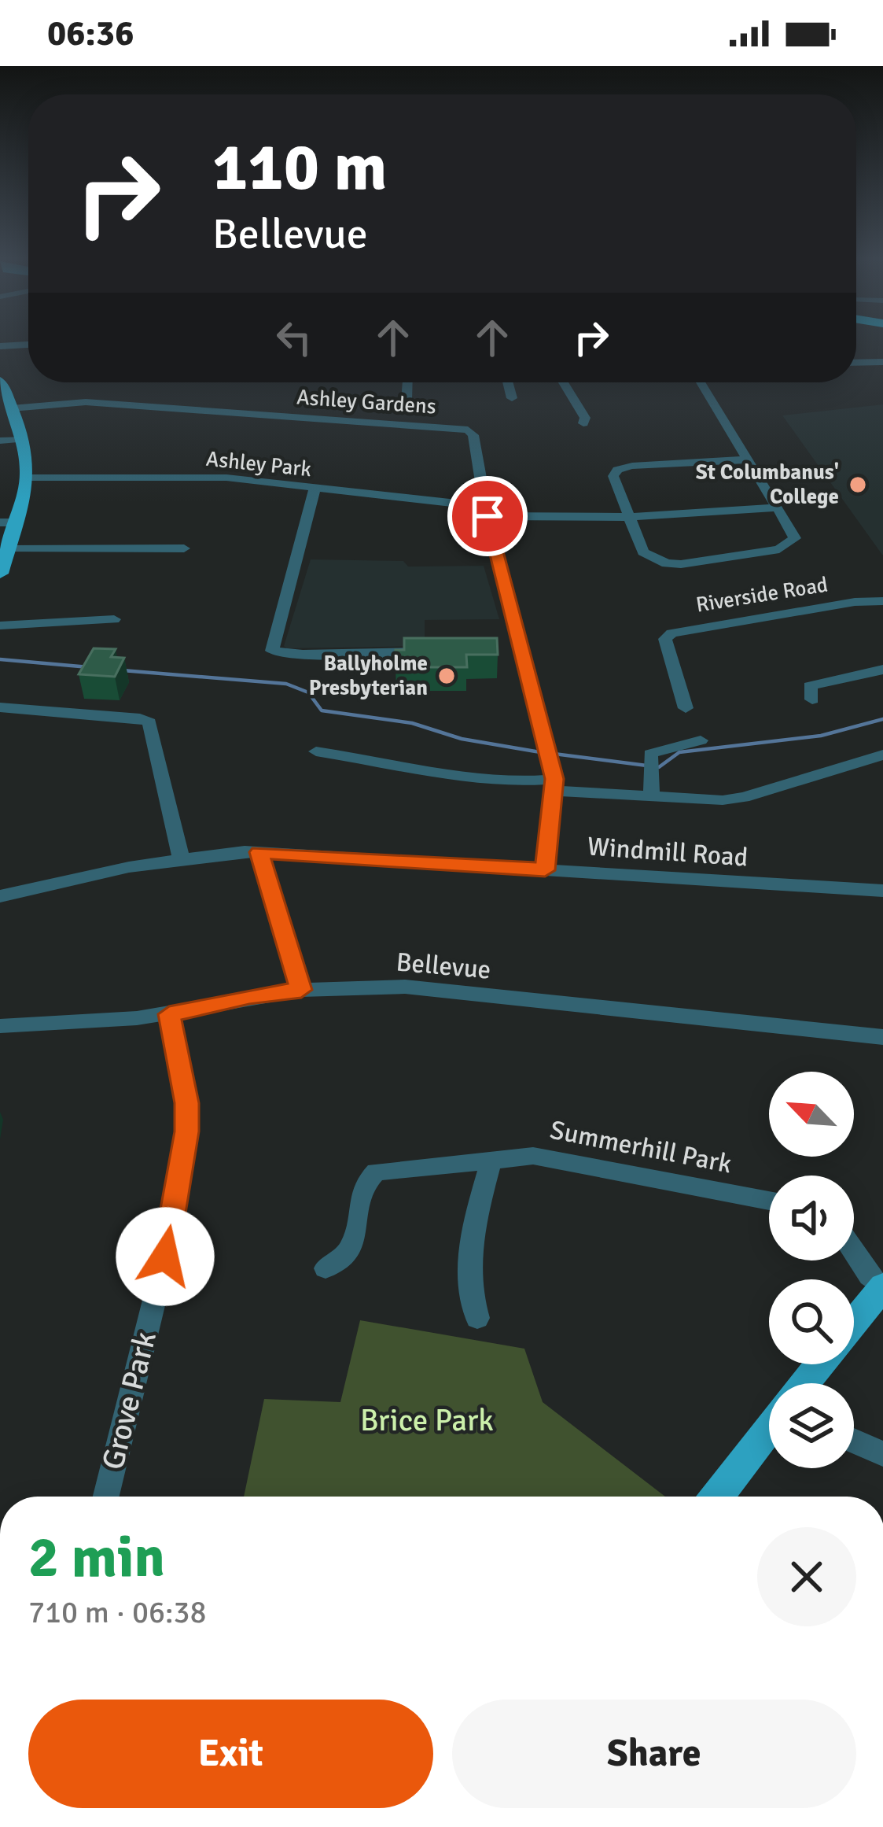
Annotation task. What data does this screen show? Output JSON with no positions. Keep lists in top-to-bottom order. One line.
{"streets":{"street":["Ashley Gardens","Ashley Park","Riverside Road","Windmill Road","Bellevue","Summerhill Park","Grove Park"]},"crossings":[["Ashley Gardens","Ashley Park"],["Bellevue","Grove Park"]],"parks":["Brice Park"],"places":["St Columbanus' College","Ballyholme Presbyterian"],"north":"top left","page":{"status":"06:36","turn":["110 m","Bellevue"],"heading":["2 min","710 m · 06:38"],"buttons":["Exit","Share"]}}
